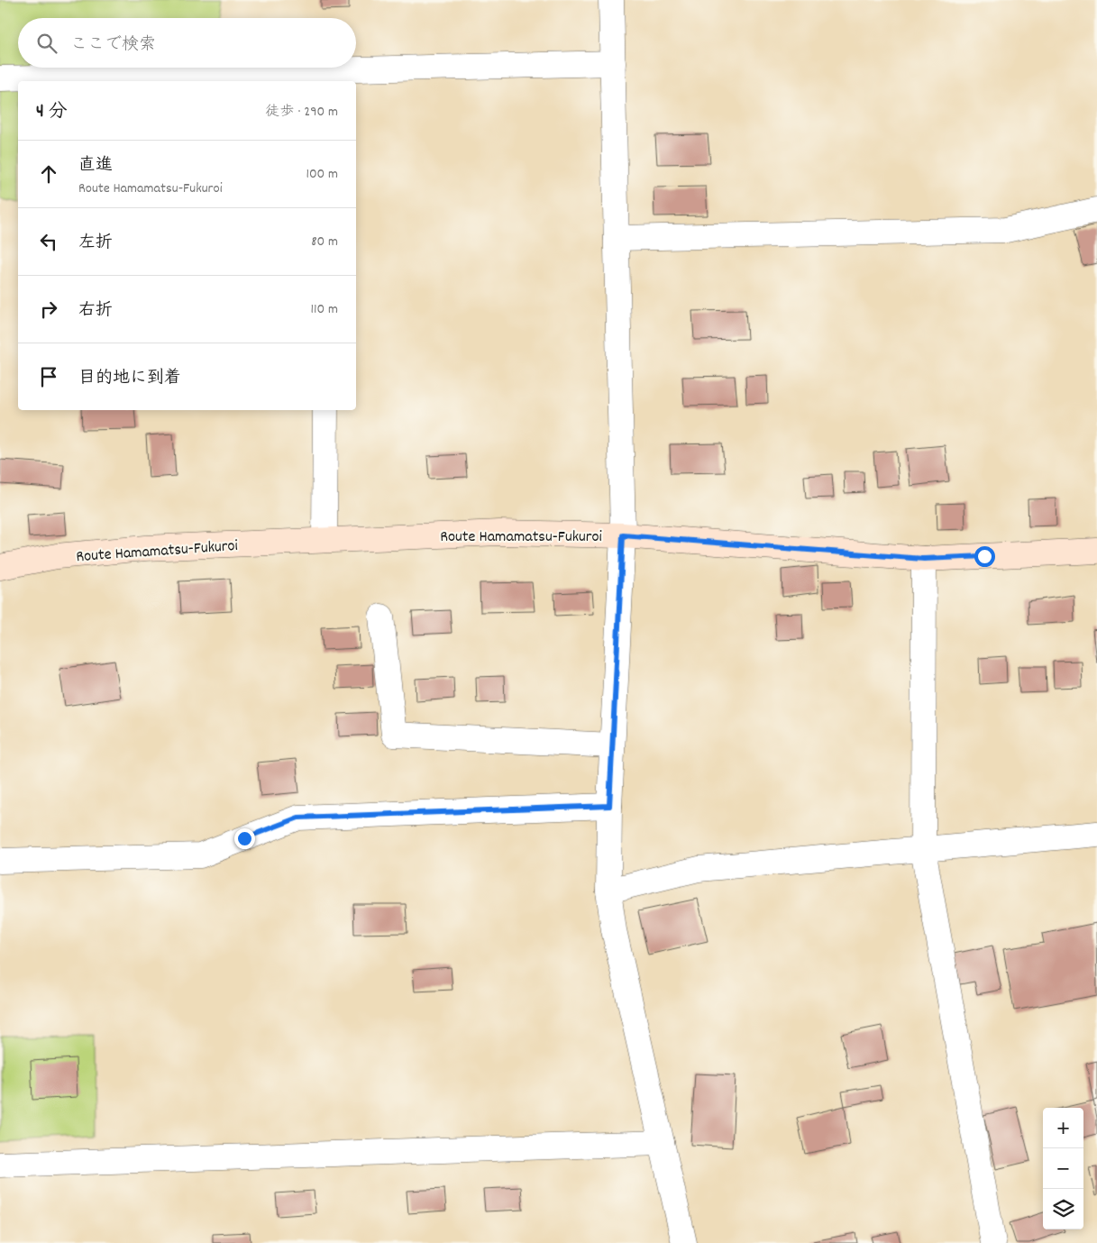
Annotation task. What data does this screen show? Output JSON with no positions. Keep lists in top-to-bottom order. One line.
{"streets":{"main road":["Route Hamamatsu-Fukuroi"]},"page":{"search":"ここで検索","heading":["4 分","徒歩 · 290 m"],"list":[["直進","Route Hamamatsu-Fukuroi","100 m"],["左折","80 m"],["右折","110 m"],"目的地に到着"],"map_buttons":["+","−"]}}
